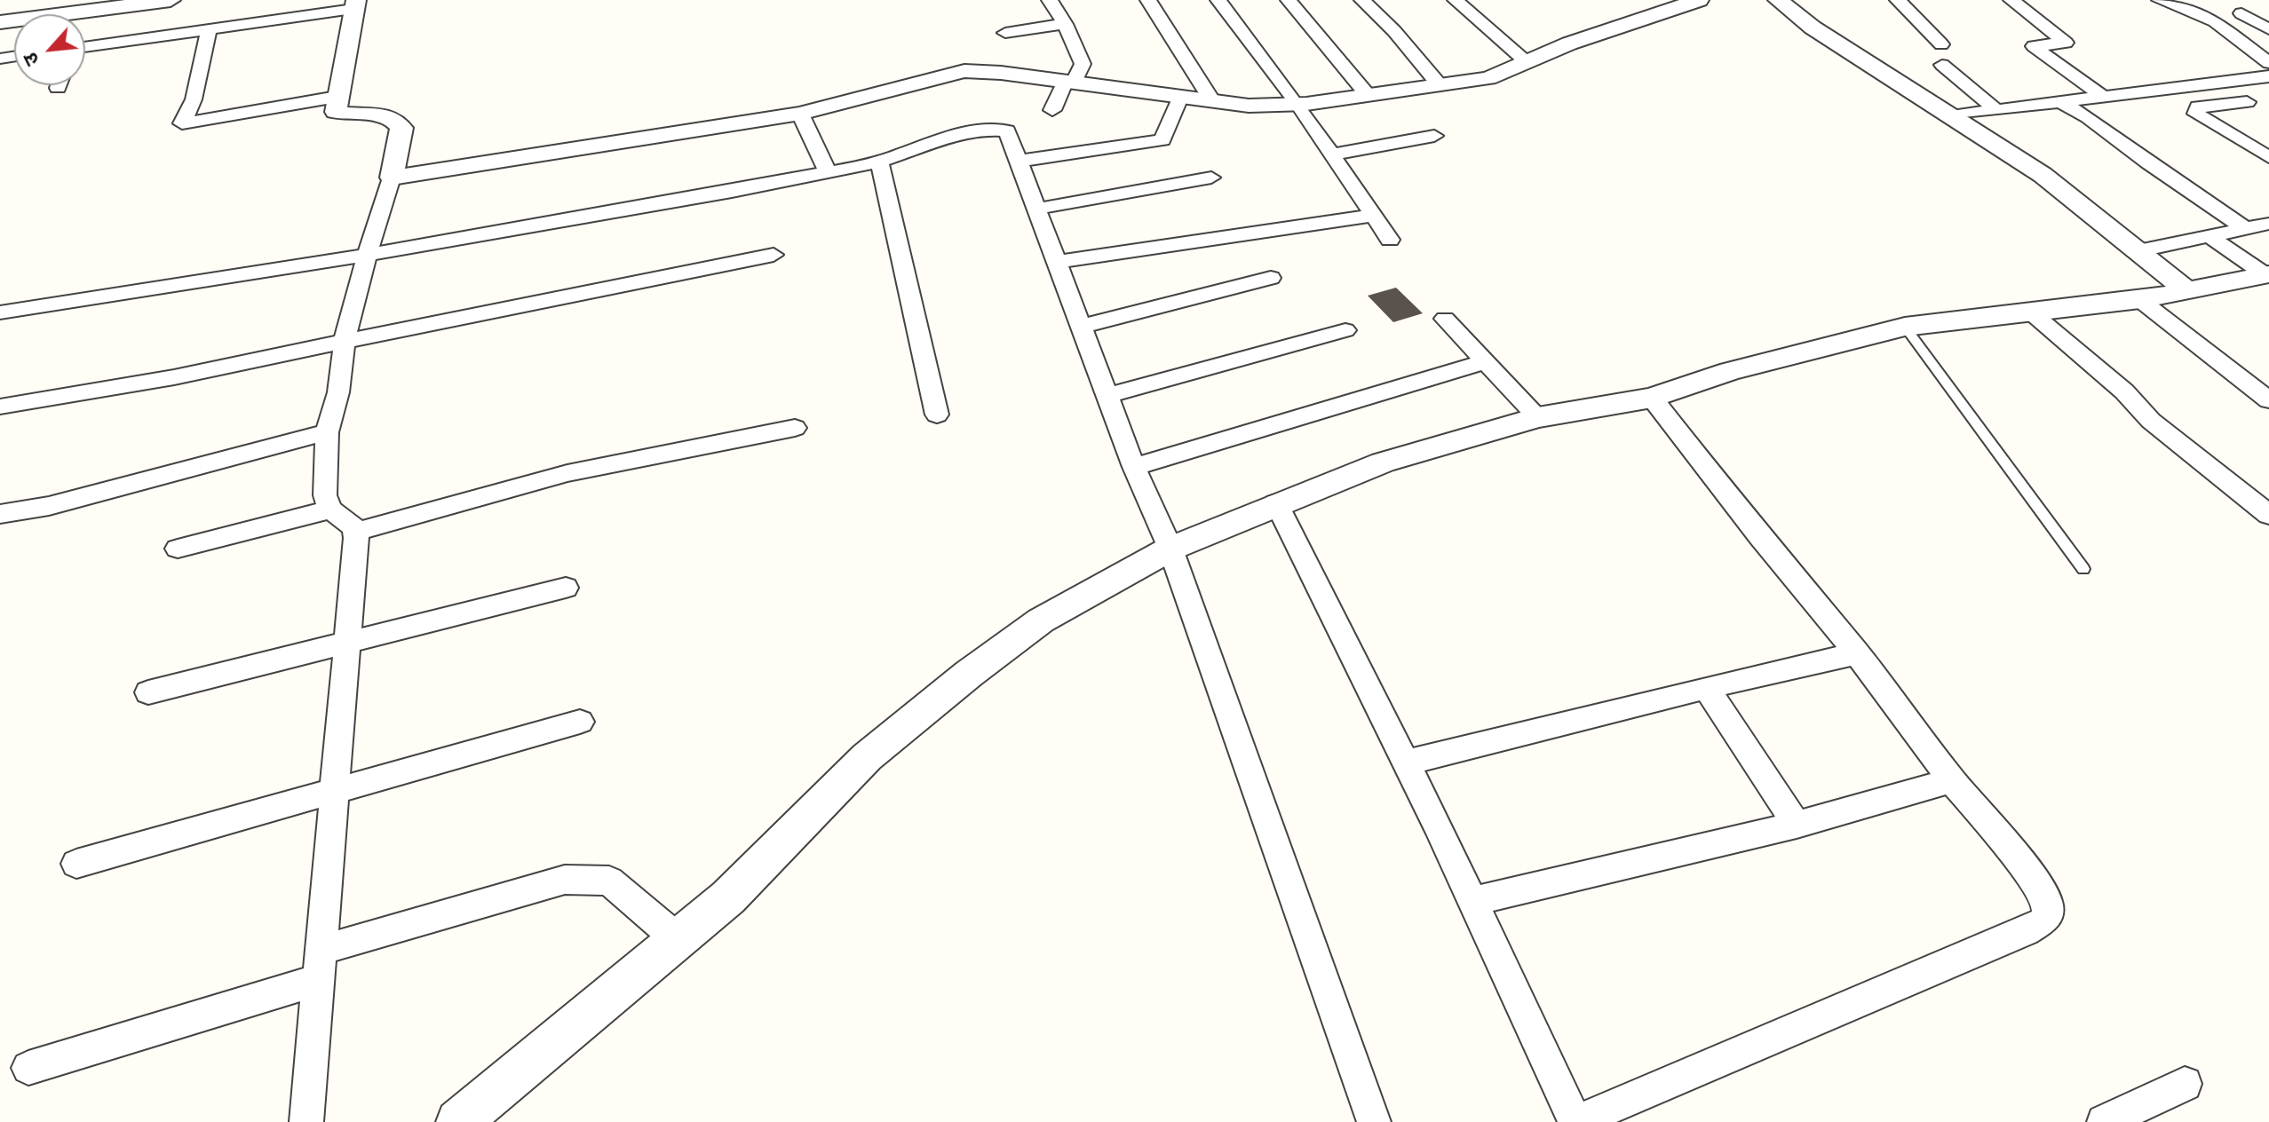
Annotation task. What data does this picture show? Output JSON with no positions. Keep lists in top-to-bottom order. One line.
{"north":"bottom left"}
